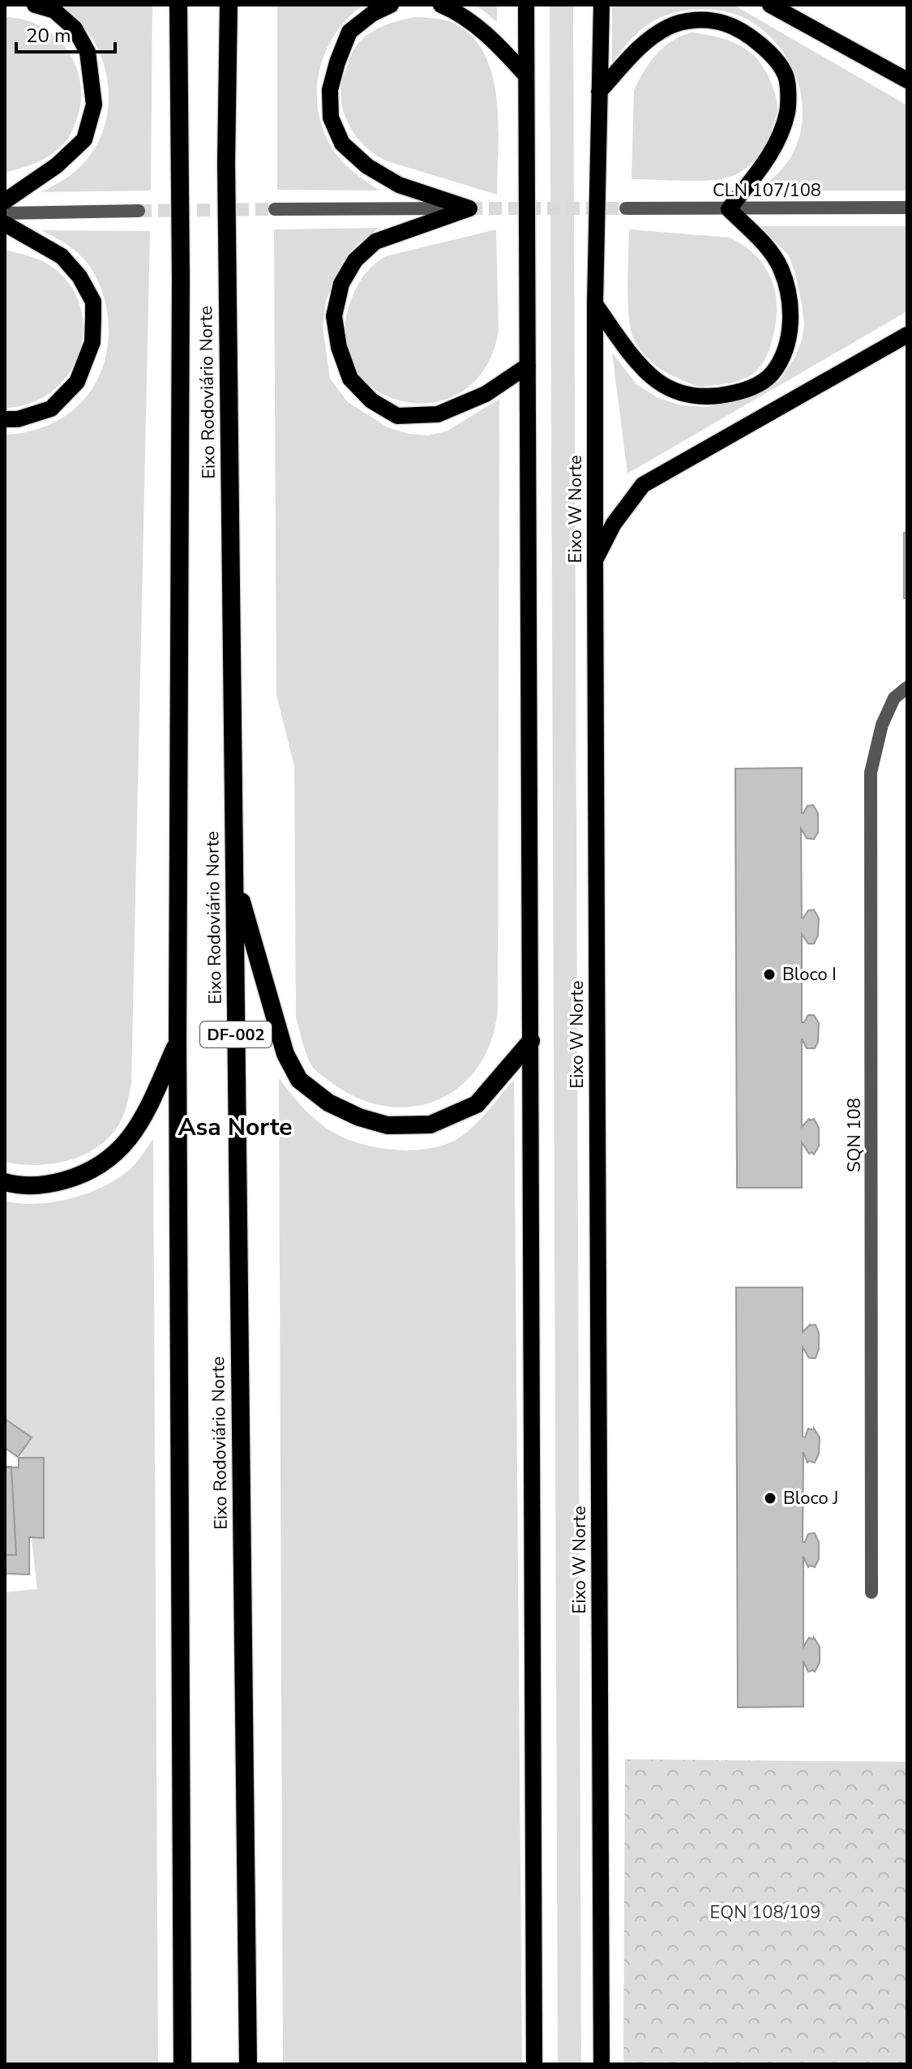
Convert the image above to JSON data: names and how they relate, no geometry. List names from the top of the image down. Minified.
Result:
{"streets":{"highway":["Eixo Rodoviário Norte","DF-002"],"main road":["Eixo W Norte"],"street":["CLN 107/108","SQN 108"]},"districts":["Asa Norte"],"parks":["EQN 108/109"],"places":["Bloco I","Bloco J"],"scale_bar":"20 m"}
